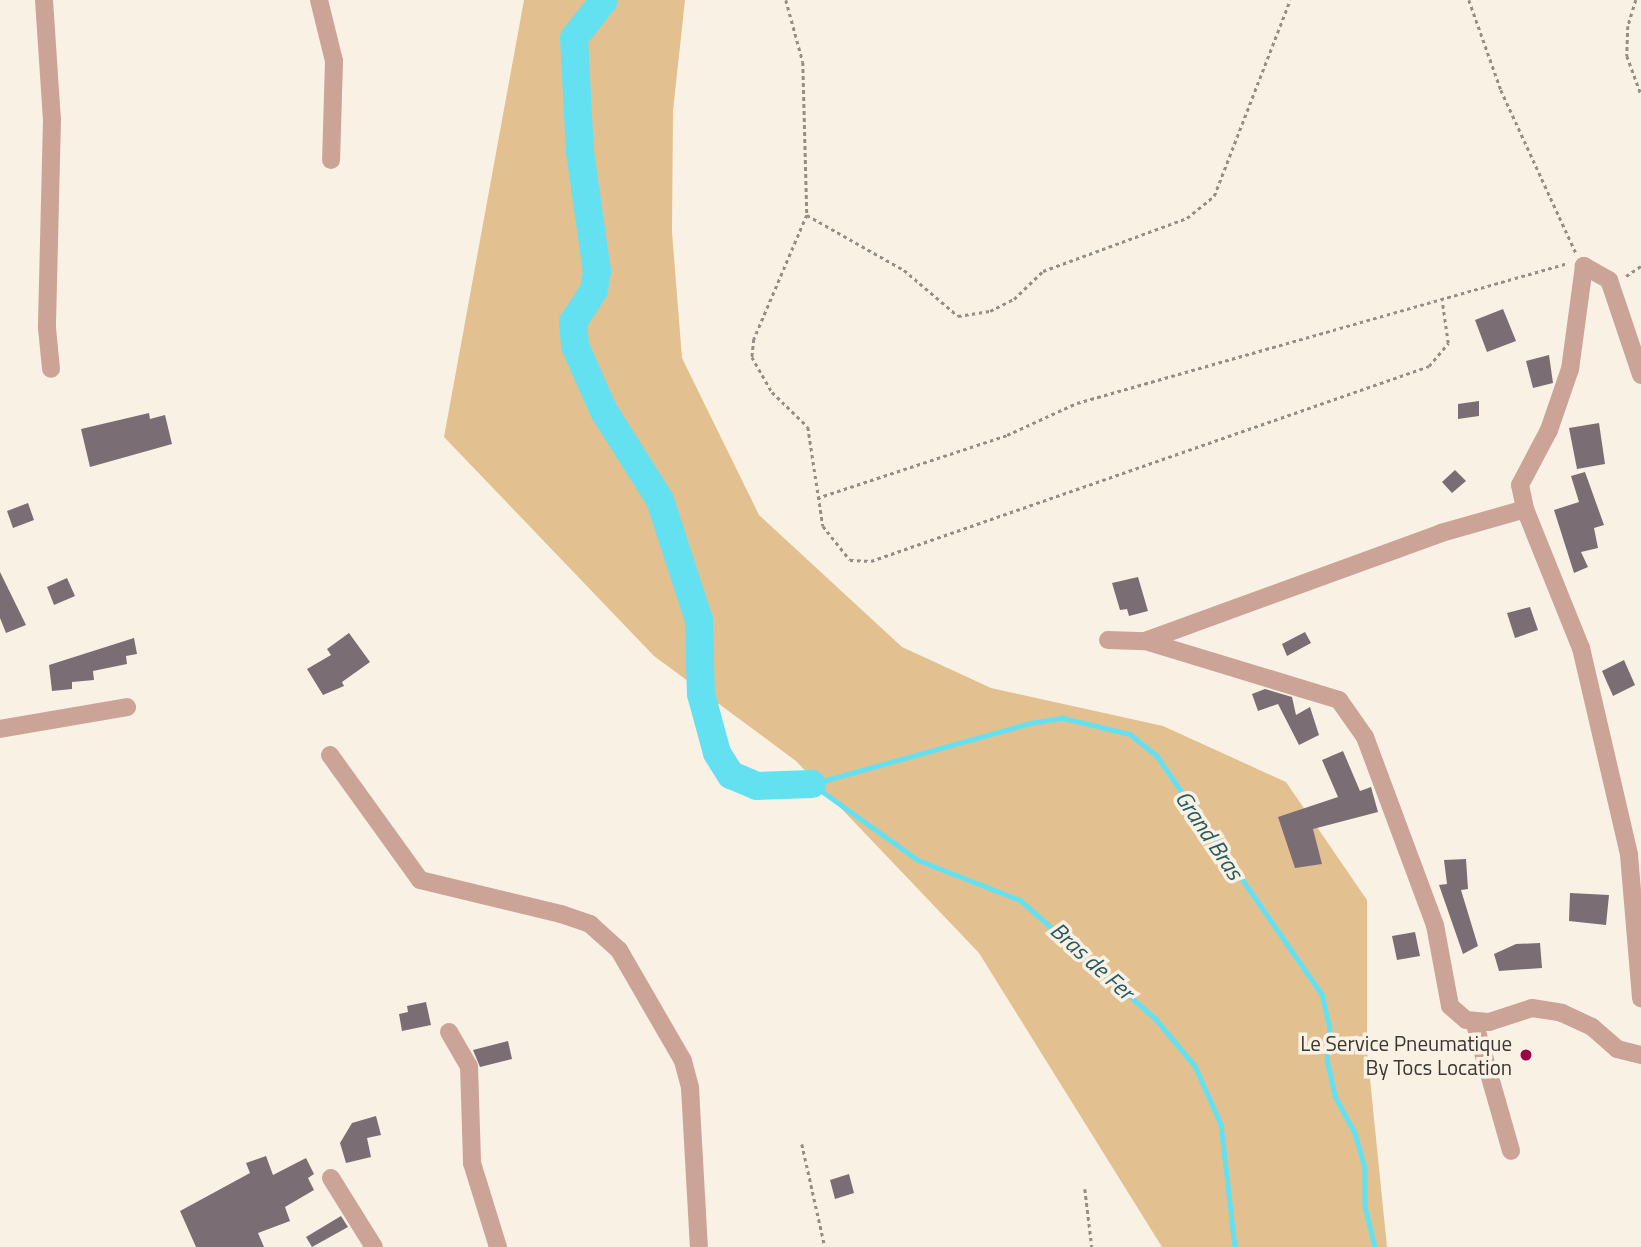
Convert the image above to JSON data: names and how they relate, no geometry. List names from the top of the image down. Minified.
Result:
{"water":["Grand Bras","Bras de Fer"],"places":["Le Service Pneumatique By Tocs Location"]}
